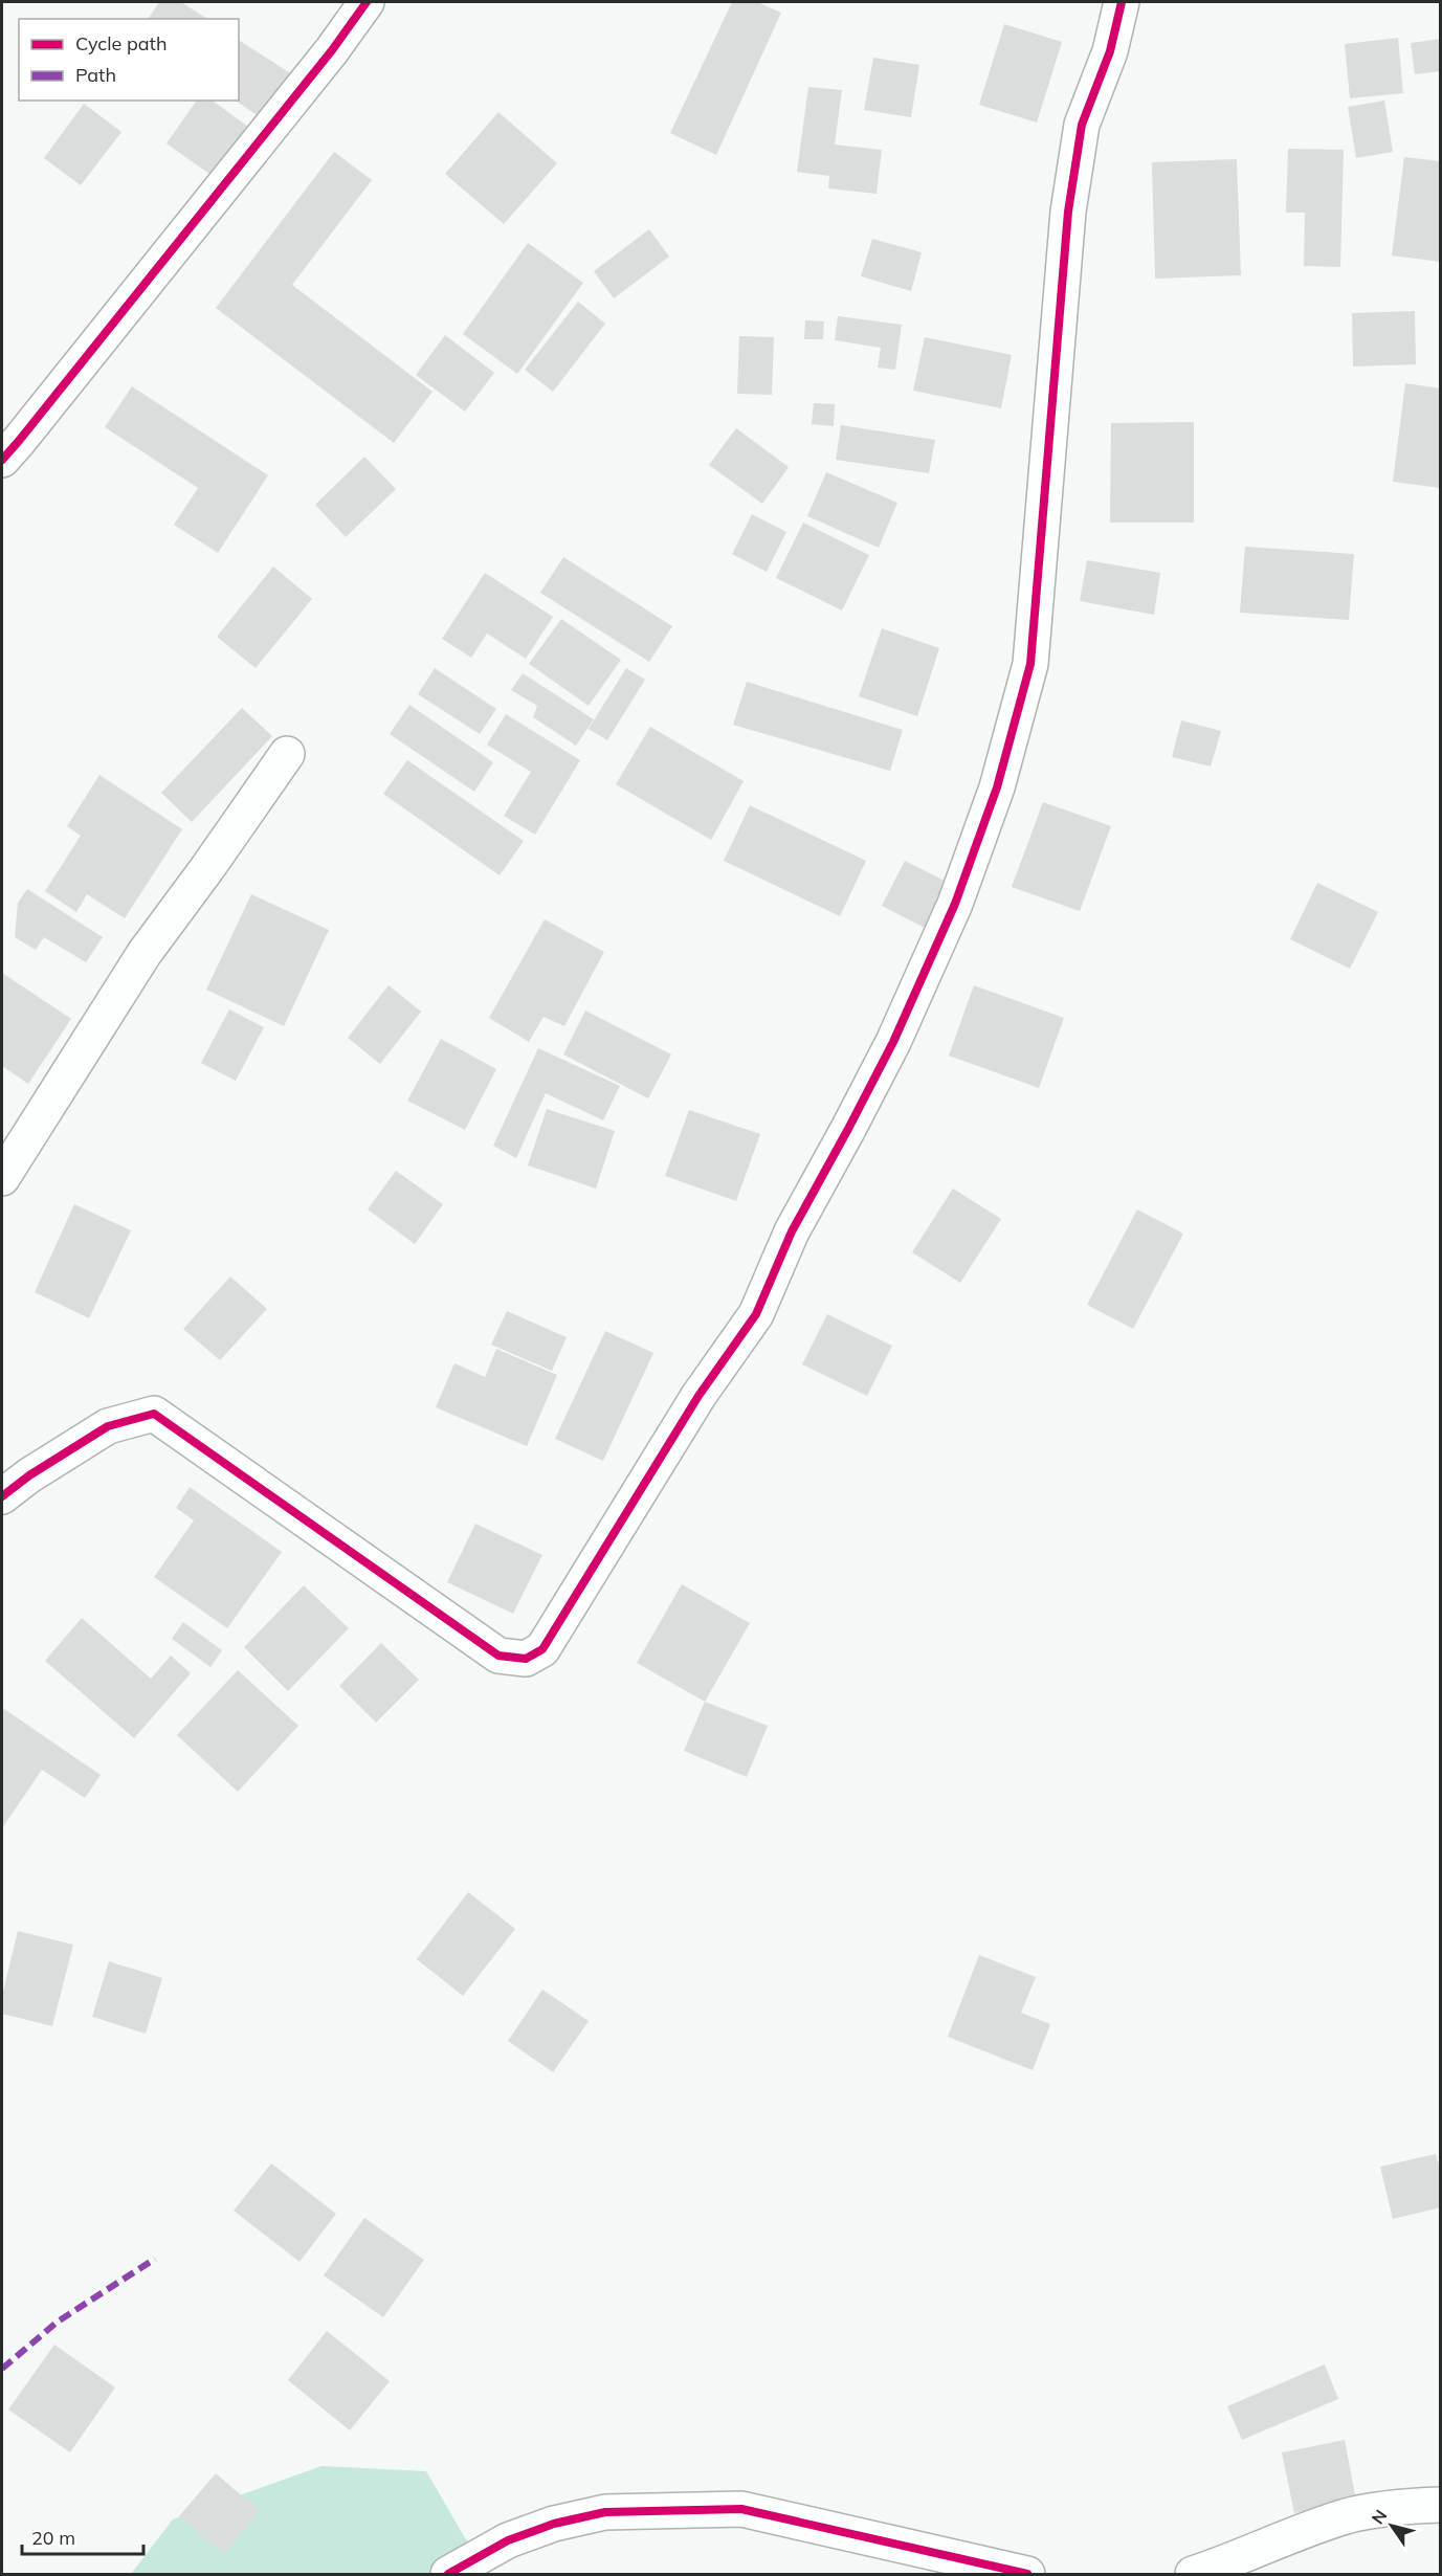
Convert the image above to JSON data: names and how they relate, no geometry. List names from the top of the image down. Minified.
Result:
{"legend":["Cycle path","Path"],"scale_bar":"20 m","north":"top left"}
